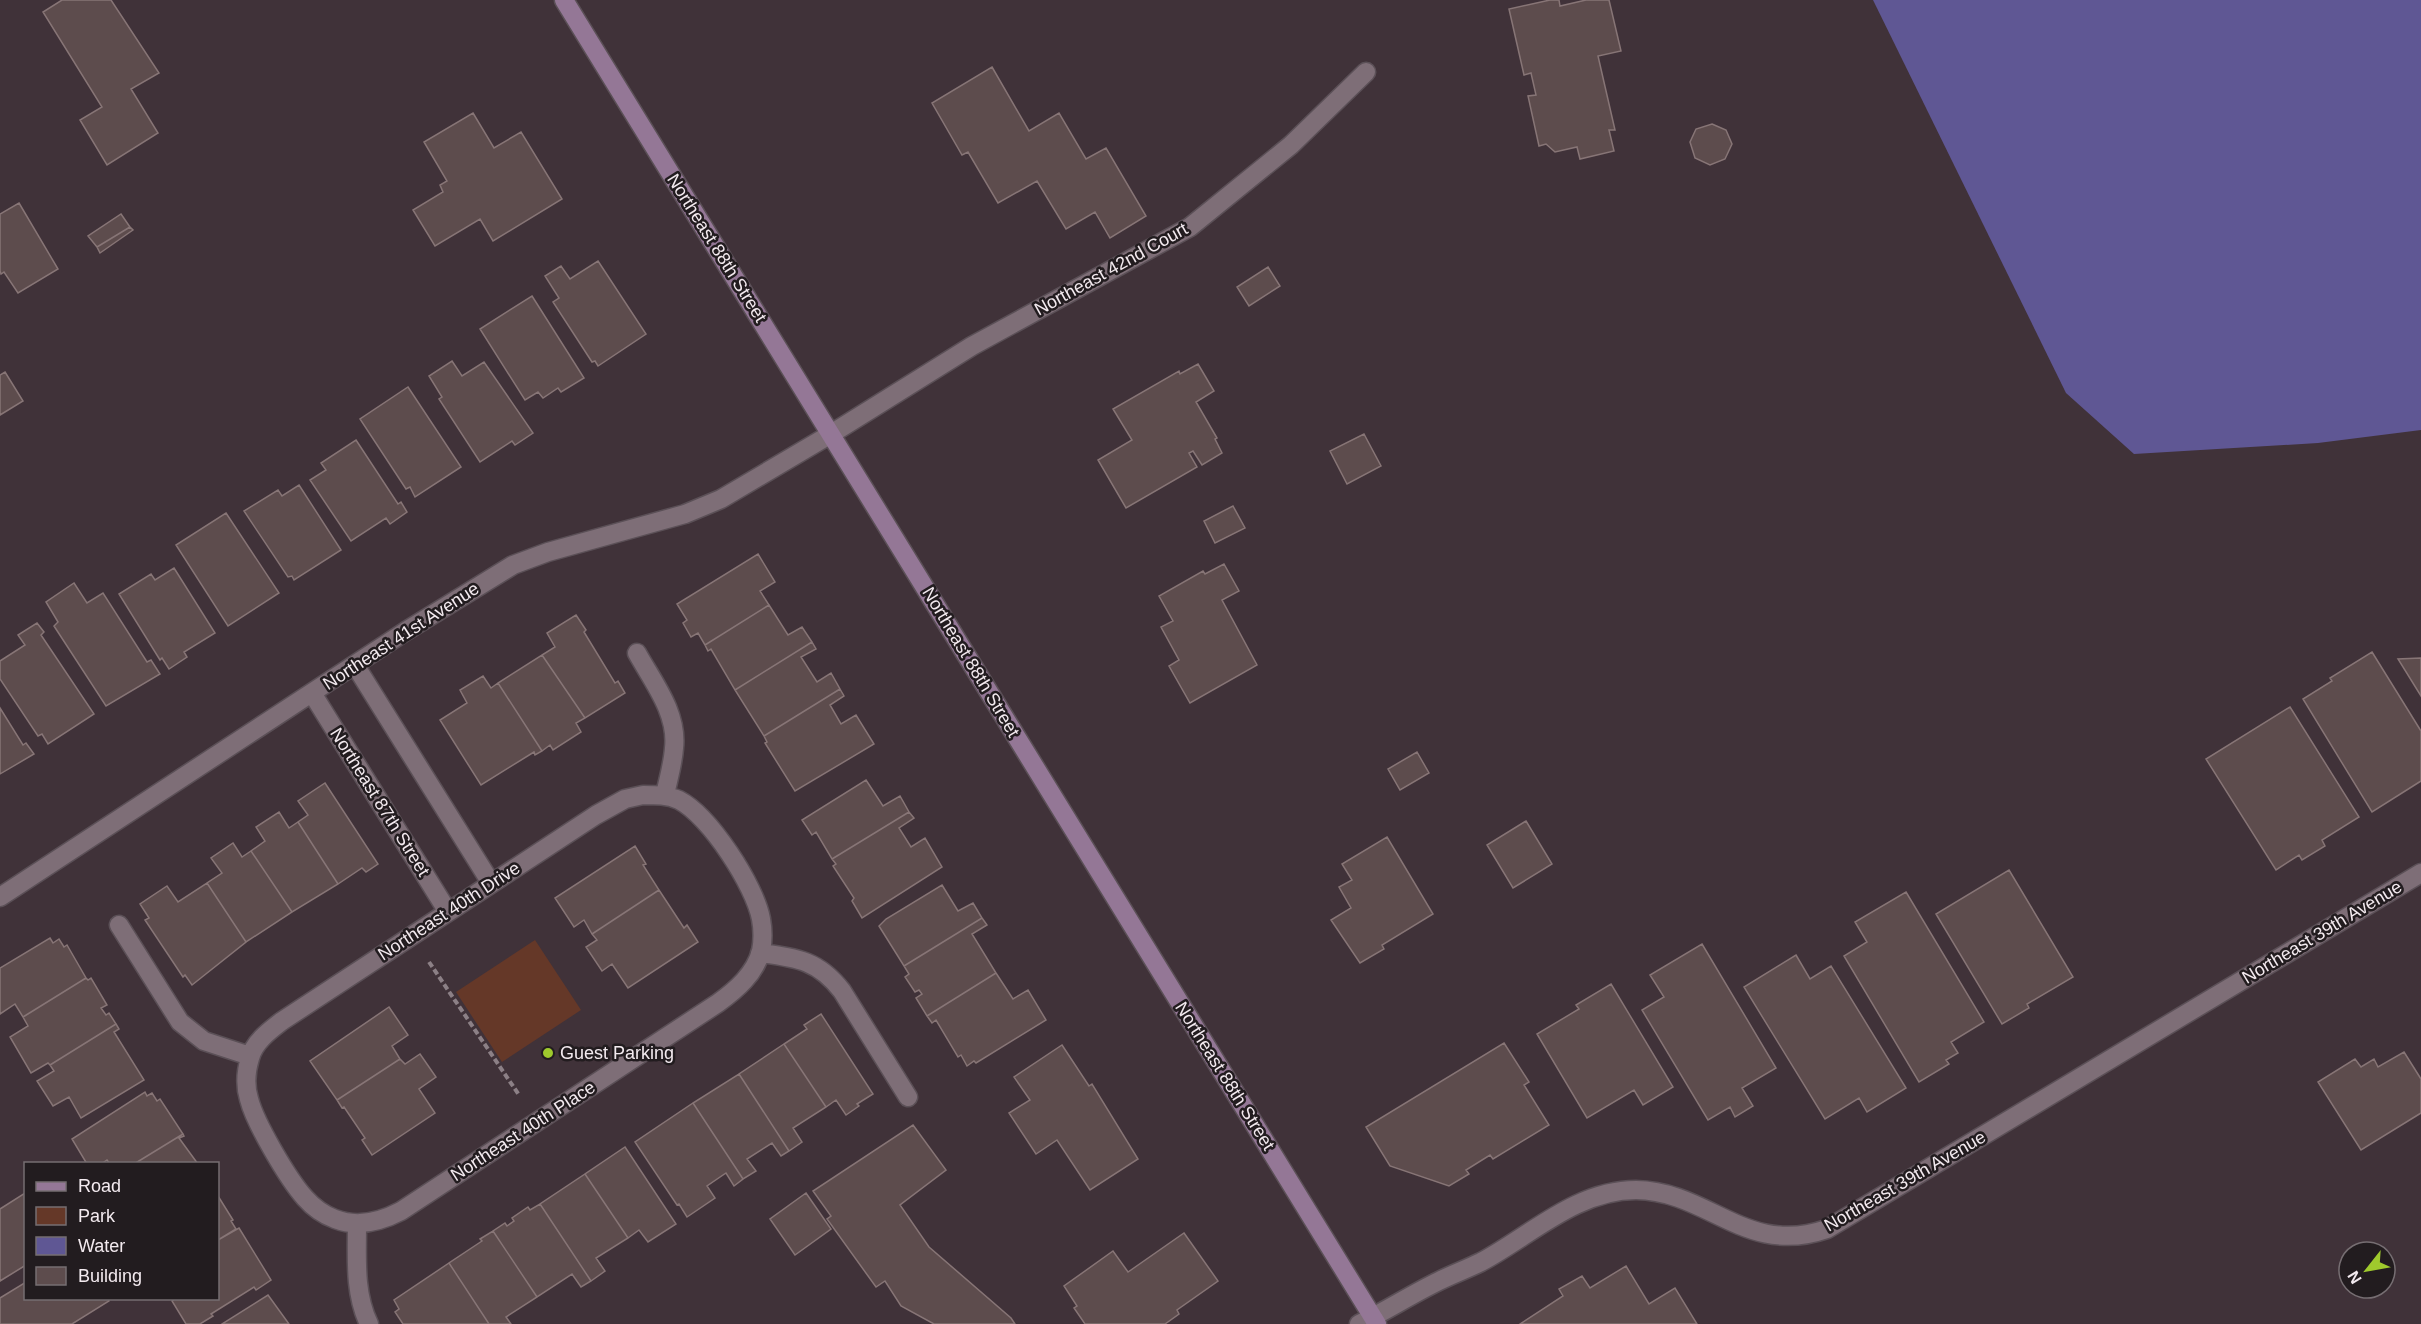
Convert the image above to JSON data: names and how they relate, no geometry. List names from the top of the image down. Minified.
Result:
{"streets":{"street":["Northeast 88th Street","Northeast 42nd Court","Northeast 41st Avenue","Northeast 87th Street","Northeast 40th Drive","Northeast 39th Avenue","Northeast 40th Place"]},"crossings":[["Northeast 88th Street","Northeast 42nd Court"],["Northeast 88th Street","Northeast 41st Avenue"],["Northeast 88th Street","Northeast 39th Avenue"],["Northeast 42nd Court","Northeast 41st Avenue"],["Northeast 41st Avenue","Northeast 87th Street"],["Northeast 87th Street","Northeast 40th Drive"]],"places":["Guest Parking"],"legend":["Road","Park","Water","Building"],"north":"bottom left"}
